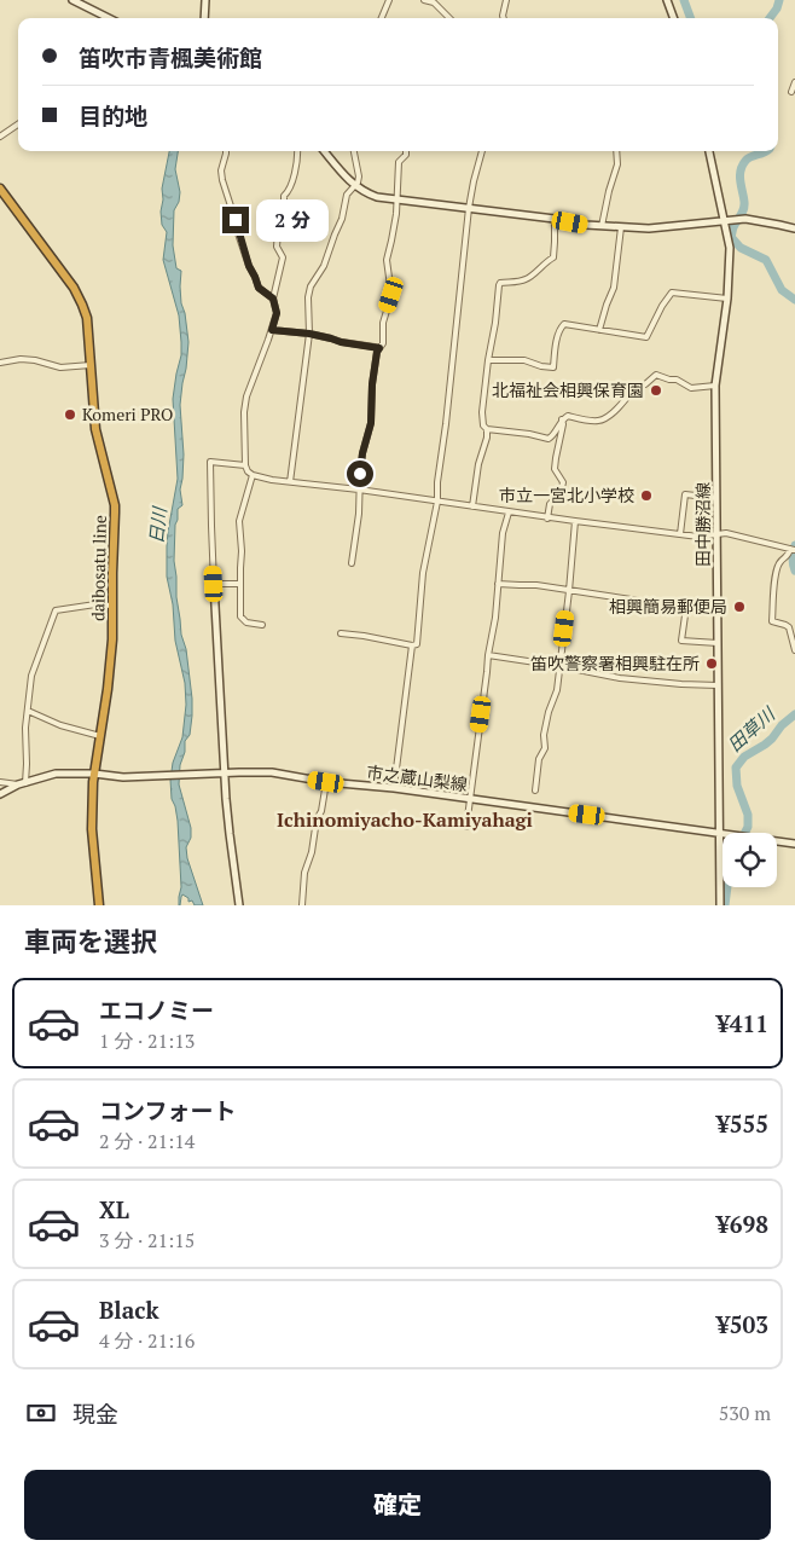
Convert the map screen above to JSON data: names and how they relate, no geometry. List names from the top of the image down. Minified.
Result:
{"streets":{"highway":["daibosatu line"],"main road":["田中勝沼線","市之蔵山梨線"]},"crossings":[["田中勝沼線","市之蔵山梨線"],["daibosatu line","市之蔵山梨線"]],"districts":["Ichinomiyacho-Kamiyahagi"],"water":["日川","田草川"],"places":["北福祉会相興保育園","Komeri PRO","市立一宮北小学校","相興簡易郵便局","笛吹警察署相興駐在所"],"page":{"banner":["笛吹市青楓美術館","目的地"],"bubble":"2 分","heading":"車両を選択","list":[{"name":"エコノミー","note":"1 分 · 21:13","value":"¥411"},{"name":"コンフォート","note":"2 分 · 21:14","value":"¥555"},{"name":"XL","note":"3 分 · 21:15","value":"¥698"},{"name":"Black","note":"4 分 · 21:16","value":"¥503"}],"pay":["現金","530 m"],"buttons":"確定"}}
